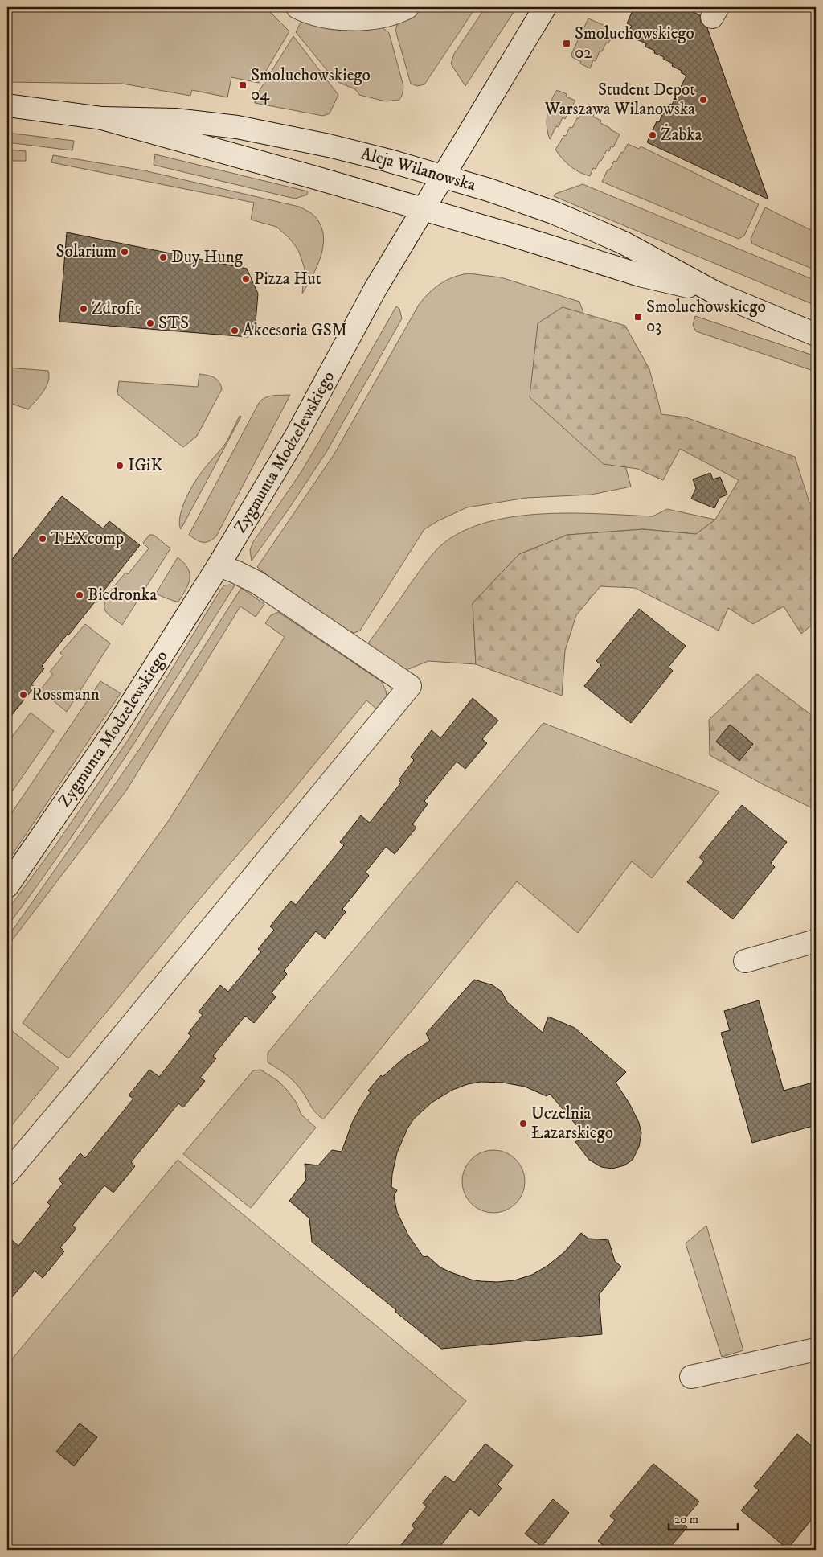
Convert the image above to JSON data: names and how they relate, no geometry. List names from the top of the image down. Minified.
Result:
{"streets":{"street":["Aleja Wilanowska","Zygmunta Modzelewskiego"]},"crossings":[["Aleja Wilanowska","Zygmunta Modzelewskiego"]],"places":{"transit":["Smoluchowskiego 02","Smoluchowskiego 04","Smoluchowskiego 03"],"other":["Student Depot Warszawa Wilanowska","Żabka","Solarium","Duy Hung","Pizza Hut","Zdrofit","STS","Akcesoria GSM","IGiK","TEXcomp","Biedronka","Rossmann","Uczelnia Łazarskiego"]},"scale_bar":"20 m"}
